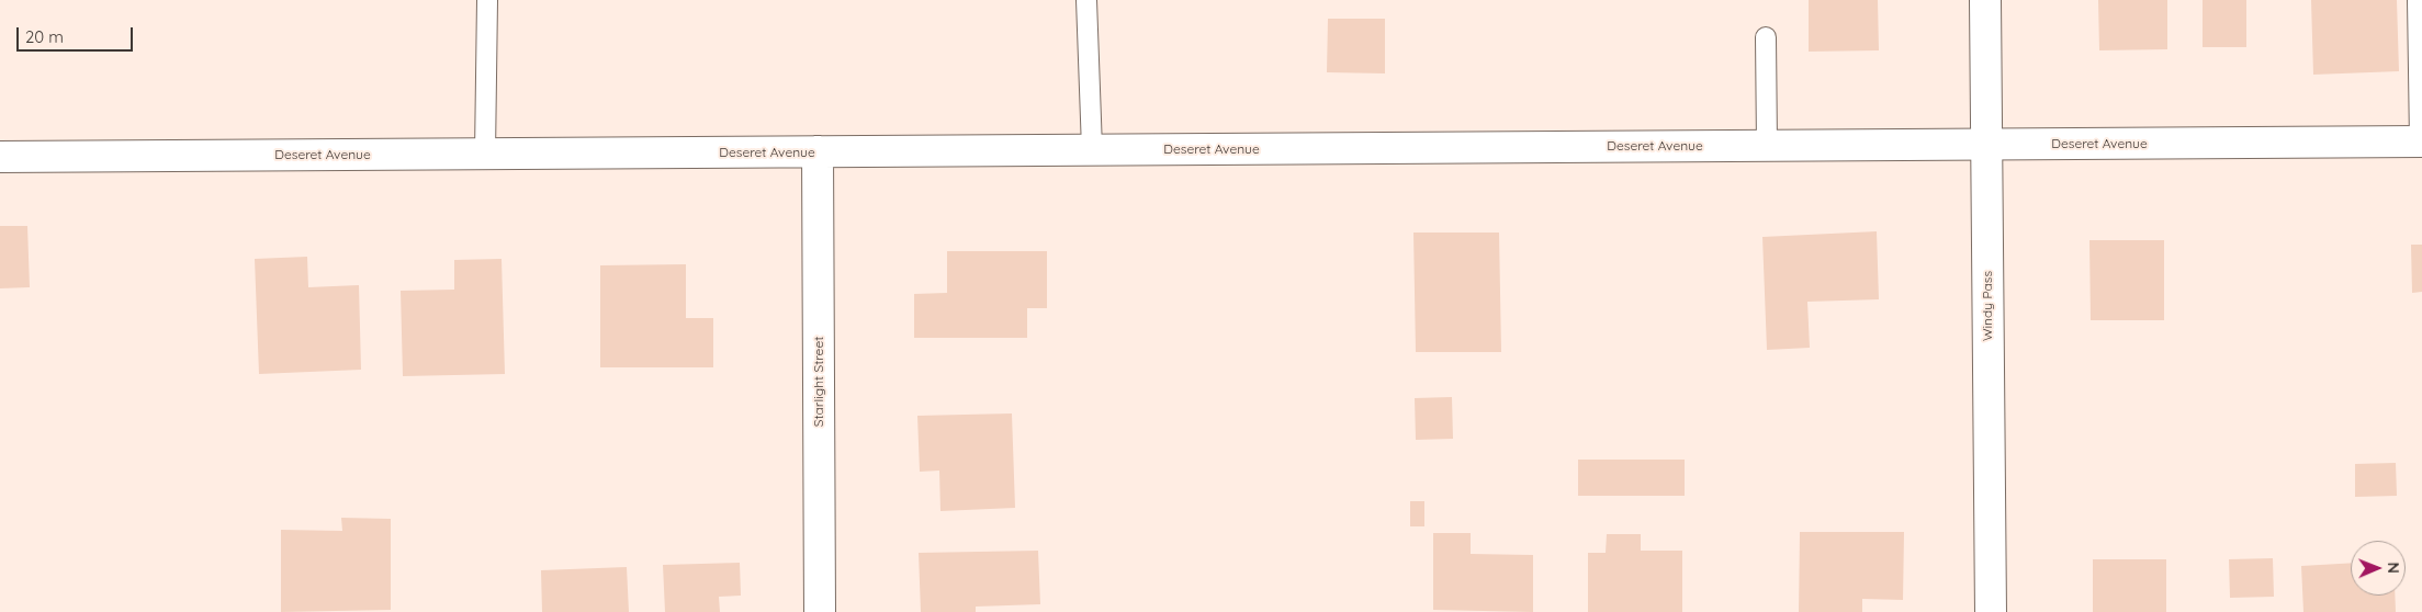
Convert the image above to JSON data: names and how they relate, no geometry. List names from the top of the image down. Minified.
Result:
{"streets":{"street":["Deseret Avenue","Windy Pass","Starlight Street"]},"crossings":[["Deseret Avenue","Windy Pass"],["Deseret Avenue","Starlight Street"]],"scale_bar":"20 m","north":"right"}
